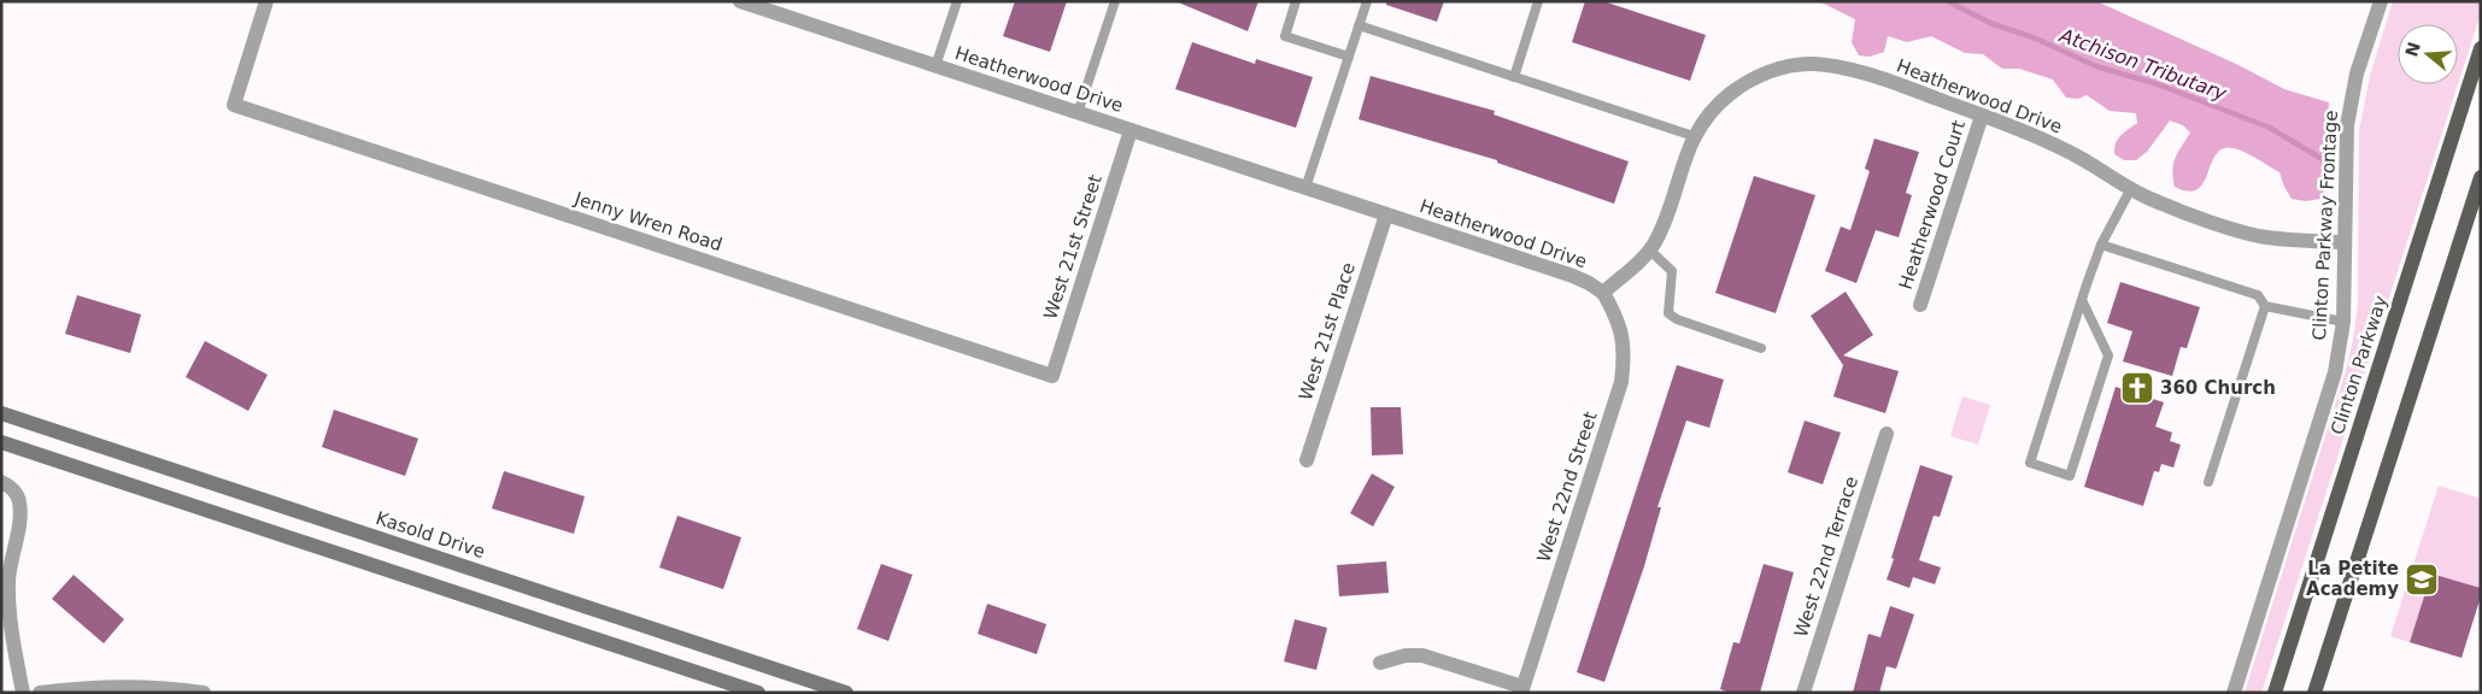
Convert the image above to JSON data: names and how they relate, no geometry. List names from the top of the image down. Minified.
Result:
{"streets":{"main road":["Clinton Parkway","Kasold Drive"],"street":["Heatherwood Drive","Heatherwood Court","Jenny Wren Road","Clinton Parkway Frontage","West 21st Street","West 21st Place","West 22nd Street","West 22nd Terrace"]},"crossings":[["Heatherwood Drive","Heatherwood Court"],["Heatherwood Drive","Clinton Parkway Frontage"],["Heatherwood Drive","West 21st Street"],["Heatherwood Drive","West 21st Place"],["Heatherwood Drive","West 22nd Street"],["Jenny Wren Road","West 21st Street"]],"water":["Atchison Tributary"],"places":{"church":["360 Church"],"school or university":["La Petite Academy"]},"north":"left"}
